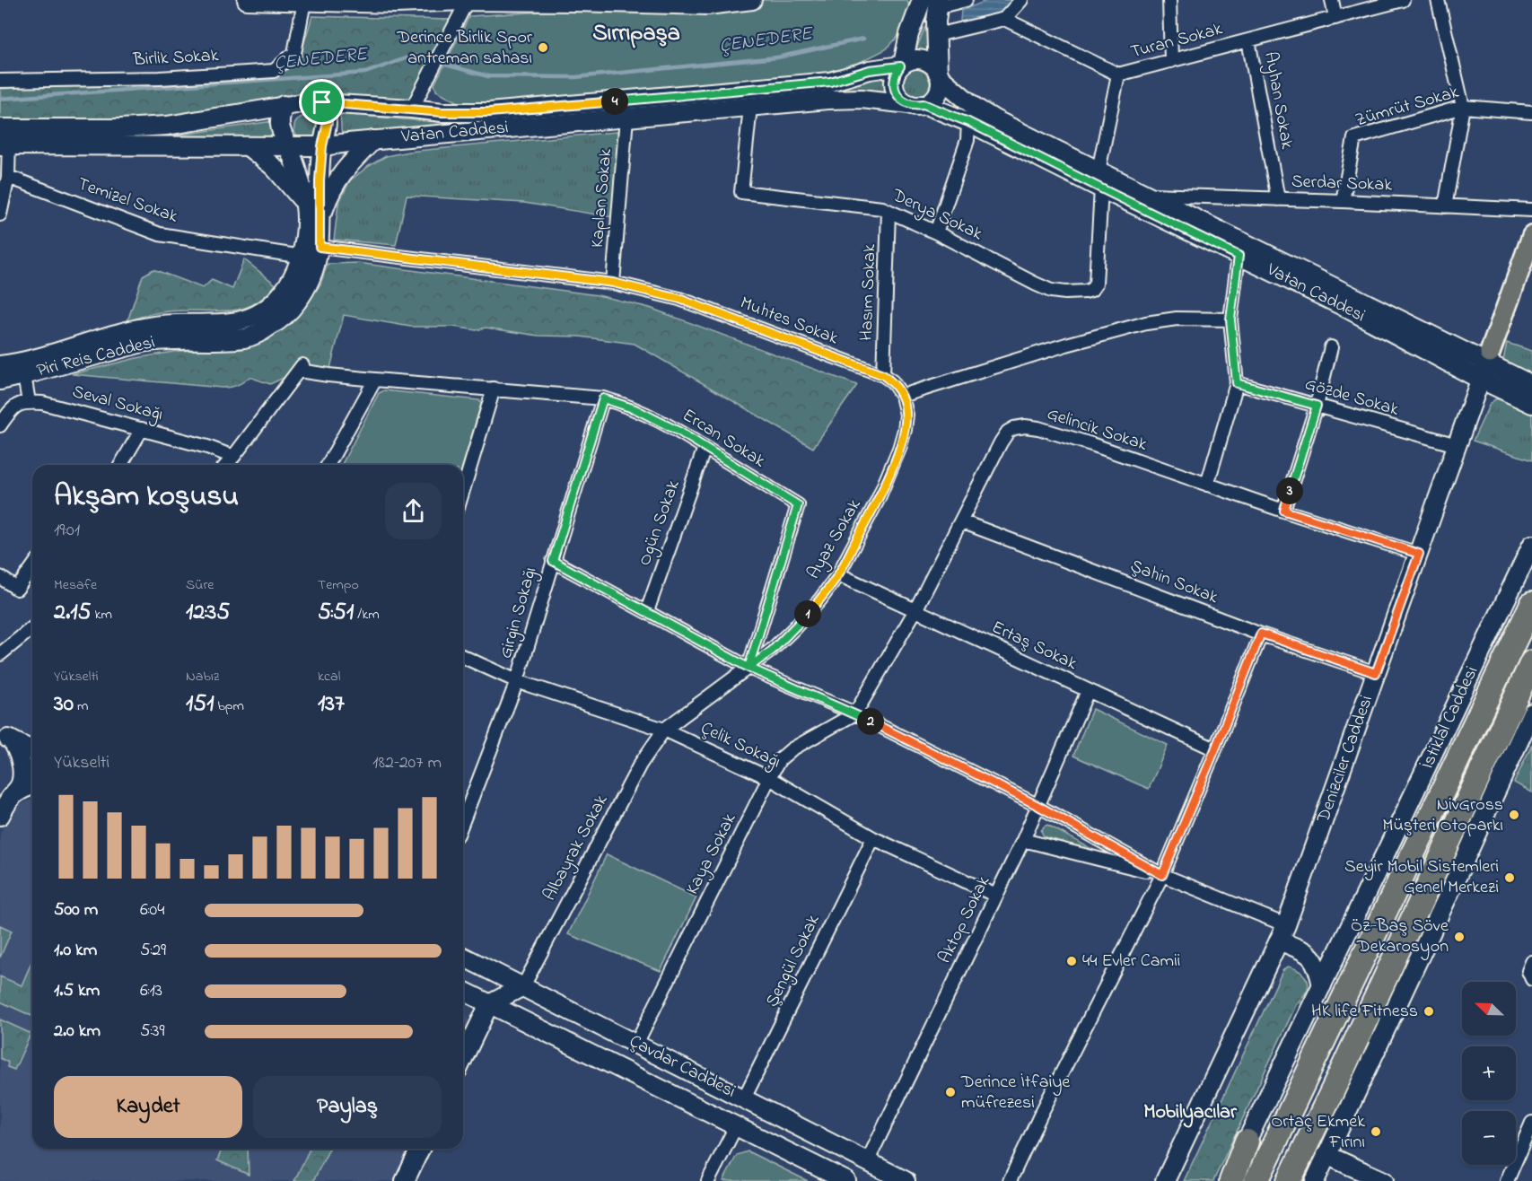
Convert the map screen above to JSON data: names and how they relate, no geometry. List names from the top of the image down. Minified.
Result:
{"streets":{"main road":["Vatan Caddesi","Piri Reis Caddesi","İstiklal Caddesi","Denizciler Caddesi","Çavdar Caddesi"],"street":["Turan Sokak","Birlik Sokak","Ayhan Sokak","Zümrüt Sokak","Serdar Sokak","Kaplan Sokak","Temizel Sokak","Derya Sokak","Hasım Sokak","Muhtes Sokak","Gözde Sokak","Seval Sokağı","Gelincik Sokak","Ercan Sokak","Ogün Sokak","Ayaz Sokak","Şahin Sokak","Girgin Sokağı","Ertaş Sokak","Çelik Sokağı","Albayrak Sokak","Kaya Sokak","Aktop Sokak","Şengül Sokak"]},"crossings":[["Turan Sokak","Ayhan Sokak"],["Ayhan Sokak","Serdar Sokak"],["Zümrüt Sokak","Serdar Sokak"],["Vatan Caddesi","Serdar Sokak"],["Vatan Caddesi","Kaplan Sokak"],["Vatan Caddesi","Derya Sokak"],["Vatan Caddesi","Piri Reis Caddesi"],["Vatan Caddesi","Denizciler Caddesi"],["Kaplan Sokak","Muhtes Sokak"],["Temizel Sokak","Piri Reis Caddesi"],["Derya Sokak","Hasım Sokak"],["Hasım Sokak","Muhtes Sokak"],["Muhtes Sokak","Piri Reis Caddesi"],["Muhtes Sokak","Ayaz Sokak"],["Gözde Sokak","Denizciler Caddesi"],["Seval Sokağı","Ercan Sokak"],["Gelincik Sokak","Şahin Sokak"],["Gelincik Sokak","Ertaş Sokak"],["Gelincik Sokak","Denizciler Caddesi"],["Gelincik Sokak","Kaya Sokak"],["Ercan Sokak","Ogün Sokak"],["Ercan Sokak","Ayaz Sokak"],["Ercan Sokak","Girgin Sokağı"],["Ayaz Sokak","Ertaş Sokak"],["Ayaz Sokak","Çelik Sokağı"],["Ayaz Sokak","Albayrak Sokak"],["Şahin Sokak","Denizciler Caddesi"],["Girgin Sokağı","Çelik Sokağı"],["Ertaş Sokak","Aktop Sokak"],["Çelik Sokağı","Albayrak Sokak"],["Çelik Sokağı","Kaya Sokak"],["Çelik Sokağı","Aktop Sokak"],["Çelik Sokağı","Şengül Sokak"],["Albayrak Sokak","Çavdar Caddesi"],["Kaya Sokak","Çavdar Caddesi"],["Aktop Sokak","Çavdar Caddesi"],["Şengül Sokak","Çavdar Caddesi"]],"districts":["Sırrıpaşa","Mobilyacılar"],"water":["ÇENEDERE"],"places":["Derince Birlik Spor antreman sahası","NivGross Müşteri Otoparkı","Seyir Mobil Sistemleri Genel Merkezi","Öz-Baş Söve Dekarosyon","44 Evler Camii","HK life Fitness","Derince İtfaiye müfrezesi","Ortaç Ekmek Fırını"],"north":"top left","page":{"pins":["4","3","1","2"],"heading":["Akşam koşusu","19:01"],"stats":[["Mesafe","2.15 km"],["Süre","12:35"],["Tempo","5:51 /km"],["Yükselti","30 m"],["Nabız","151 bpm"],["kcal","137"]],"chart":["Yükselti","182–207 m"],"list":[{"name":"500 m","note":"6:04"},{"name":"1.0 km","note":"5:29"},{"name":"1.5 km","note":"6:13"},{"name":"2.0 km","note":"5:39"}],"map_buttons":["+","−"],"buttons":["Kaydet","Paylaş"]}}
